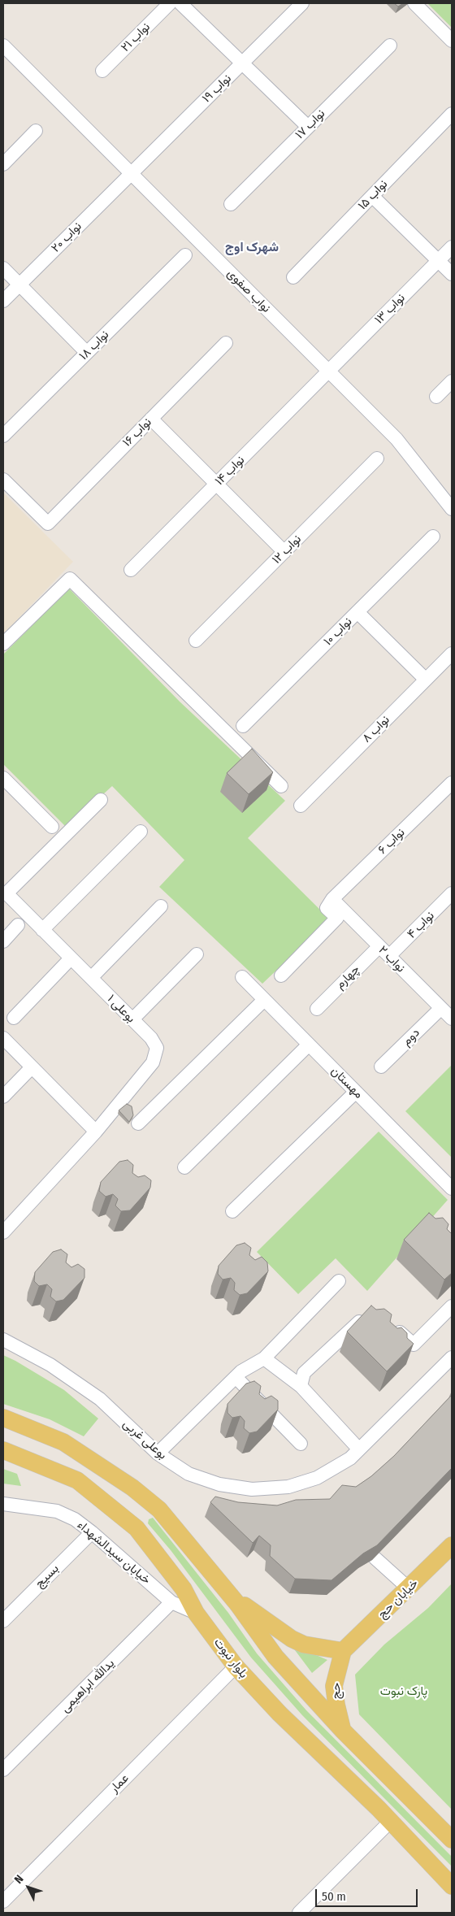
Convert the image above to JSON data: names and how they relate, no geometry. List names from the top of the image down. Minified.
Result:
{"streets":{"main road":["خیابان حج","بلوار نبوت","حج"],"street":["نواب ۲۱","نواب ۱۹","نواب ۱۷","نواب ۱۵","نواب ۲۰","نواب صفوی","نواب ۱۳","نواب ۱۸","نواب ۱۶","نواب ۱۴","نواب ۱۲","نواب ۱۰","نواب ۸","نواب ۶","نواب ۴","نواب ۲","چهارم","بوعلی ۱","دوم","مهستان","بوعلی غربی","خیابان سیدالشهداء","بسیج","یدالله ابراهیمی","عمار"]},"crossings":[["نواب ۱۹","نواب ۲۰"],["نواب ۱۹","نواب صفوی"],["نواب ۲۰","نواب صفوی"],["نواب صفوی","نواب ۱۳"],["نواب صفوی","نواب ۱۴"],["نواب ۱۳","نواب ۱۴"],["نواب ۶","نواب ۲"],["نواب ۴","نواب ۲"],["نواب ۲","چهارم"],["نواب ۲","دوم"],["خیابان سیدالشهداء","بسیج"],["خیابان سیدالشهداء","بلوار نبوت"],["خیابان سیدالشهداء","یدالله ابراهیمی"],["خیابان حج","حج"],["بلوار نبوت","عمار"]],"districts":["شهرک اوج"],"parks":["پارک نبوت"],"scale_bar":"50 m","north":"top left"}
